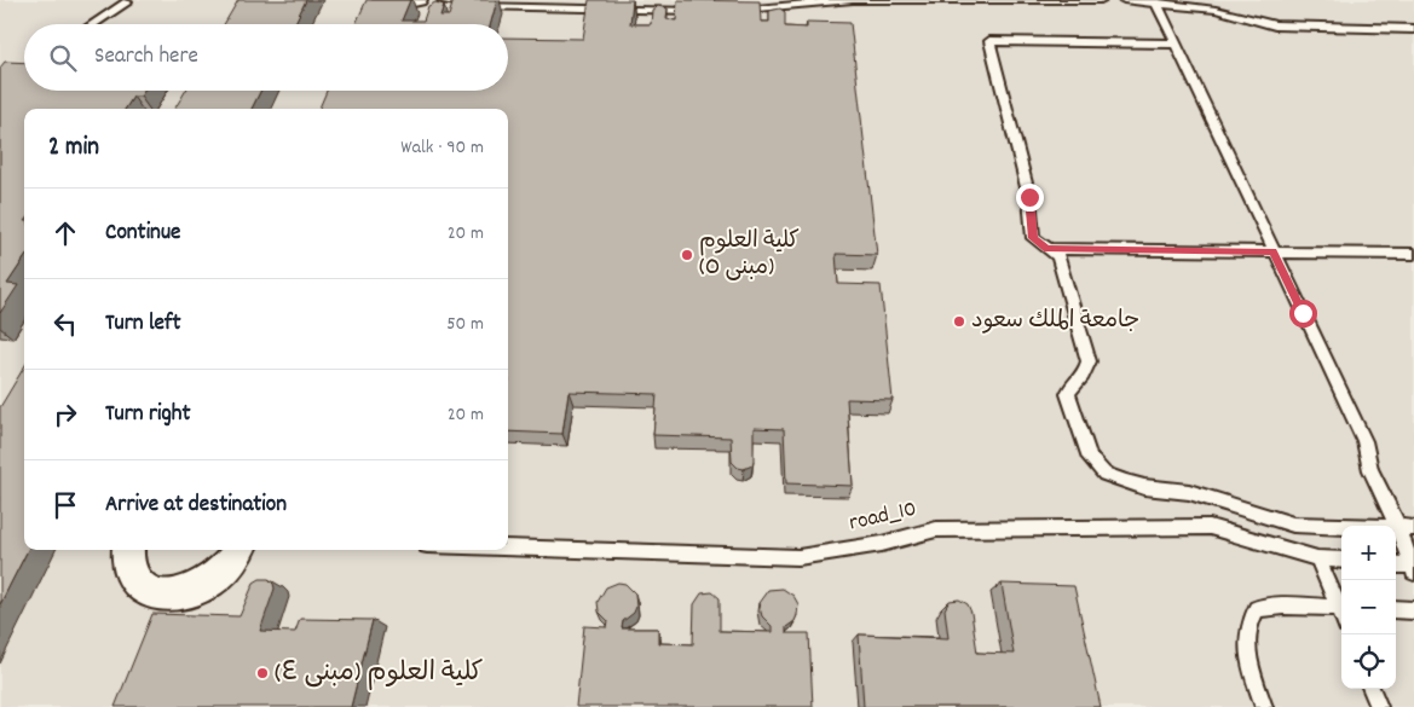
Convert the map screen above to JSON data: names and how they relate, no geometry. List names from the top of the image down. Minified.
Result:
{"streets":{"lane":["road_10"]},"places":["كلية العلوم (مبنى ٥)","جامعة الملك سعود","كلية العلوم (مبنى ٤)"],"page":{"search":"Search here","heading":["2 min","Walk · 90 m"],"list":[["Continue","20 m"],["Turn left","50 m"],["Turn right","20 m"],"Arrive at destination"],"map_buttons":["+","−"]}}
